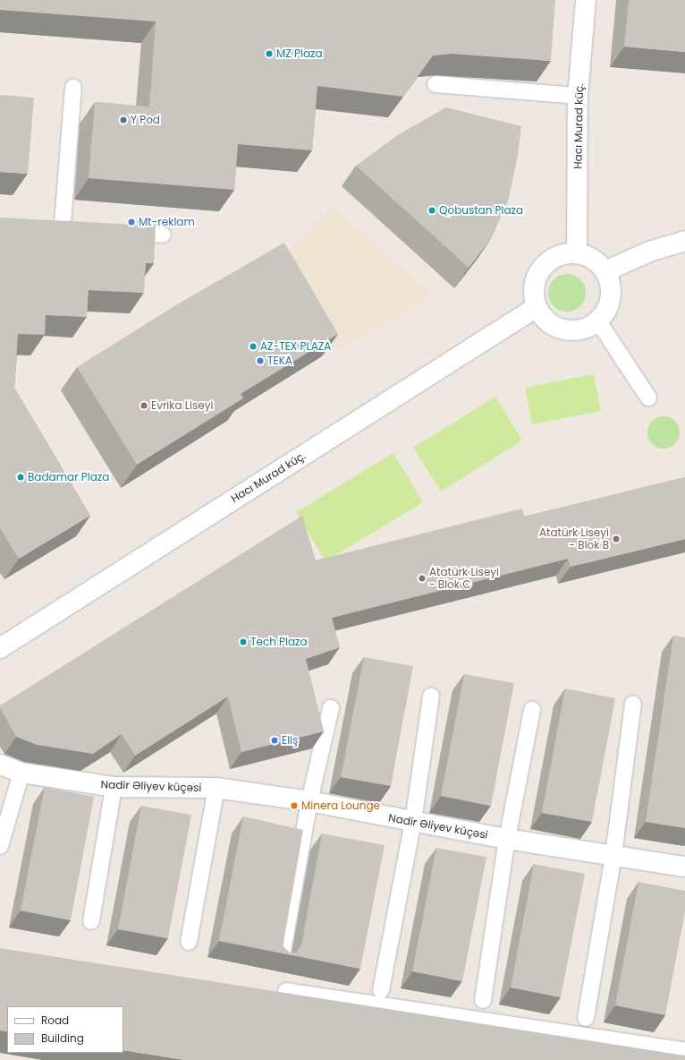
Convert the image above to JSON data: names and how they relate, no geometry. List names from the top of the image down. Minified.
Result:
{"streets":{"street":["Hacı Murad küç.","Nadir Əliyev küçəsi"]},"places":["MZ Plaza","Y Pod","Qobustan Plaza","Mt-reklam","AZ-TEX PLAZA","TEKA","Evrika Liseyi","Badamar Plaza","Atatürk Liseyi - Blok B","Atatürk Liseyi - Blok C","Tech Plaza","Eliş","Minera Lounge"],"legend":["Road","Building"]}
